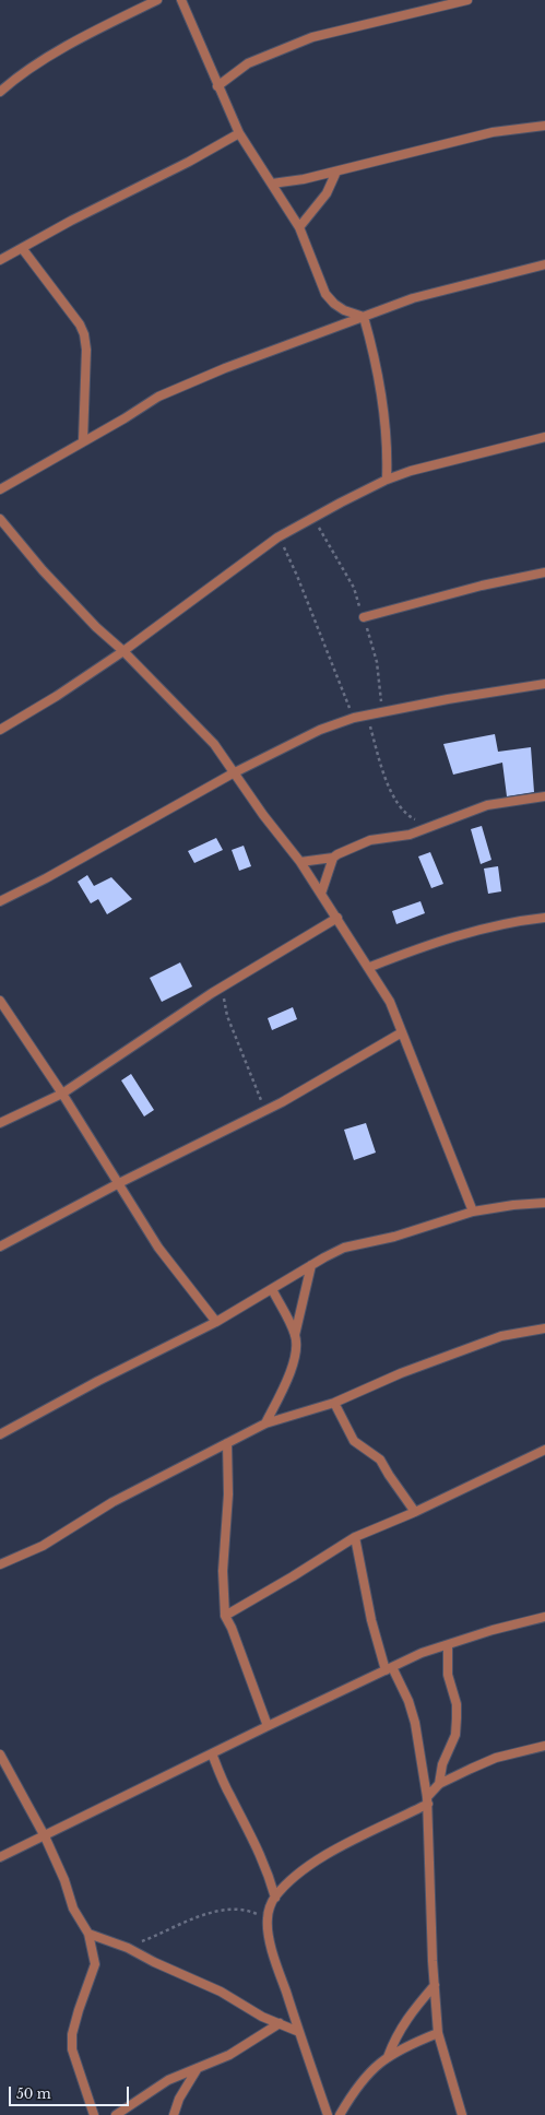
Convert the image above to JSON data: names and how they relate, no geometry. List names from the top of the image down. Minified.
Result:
{"scale_bar":"50 m"}
